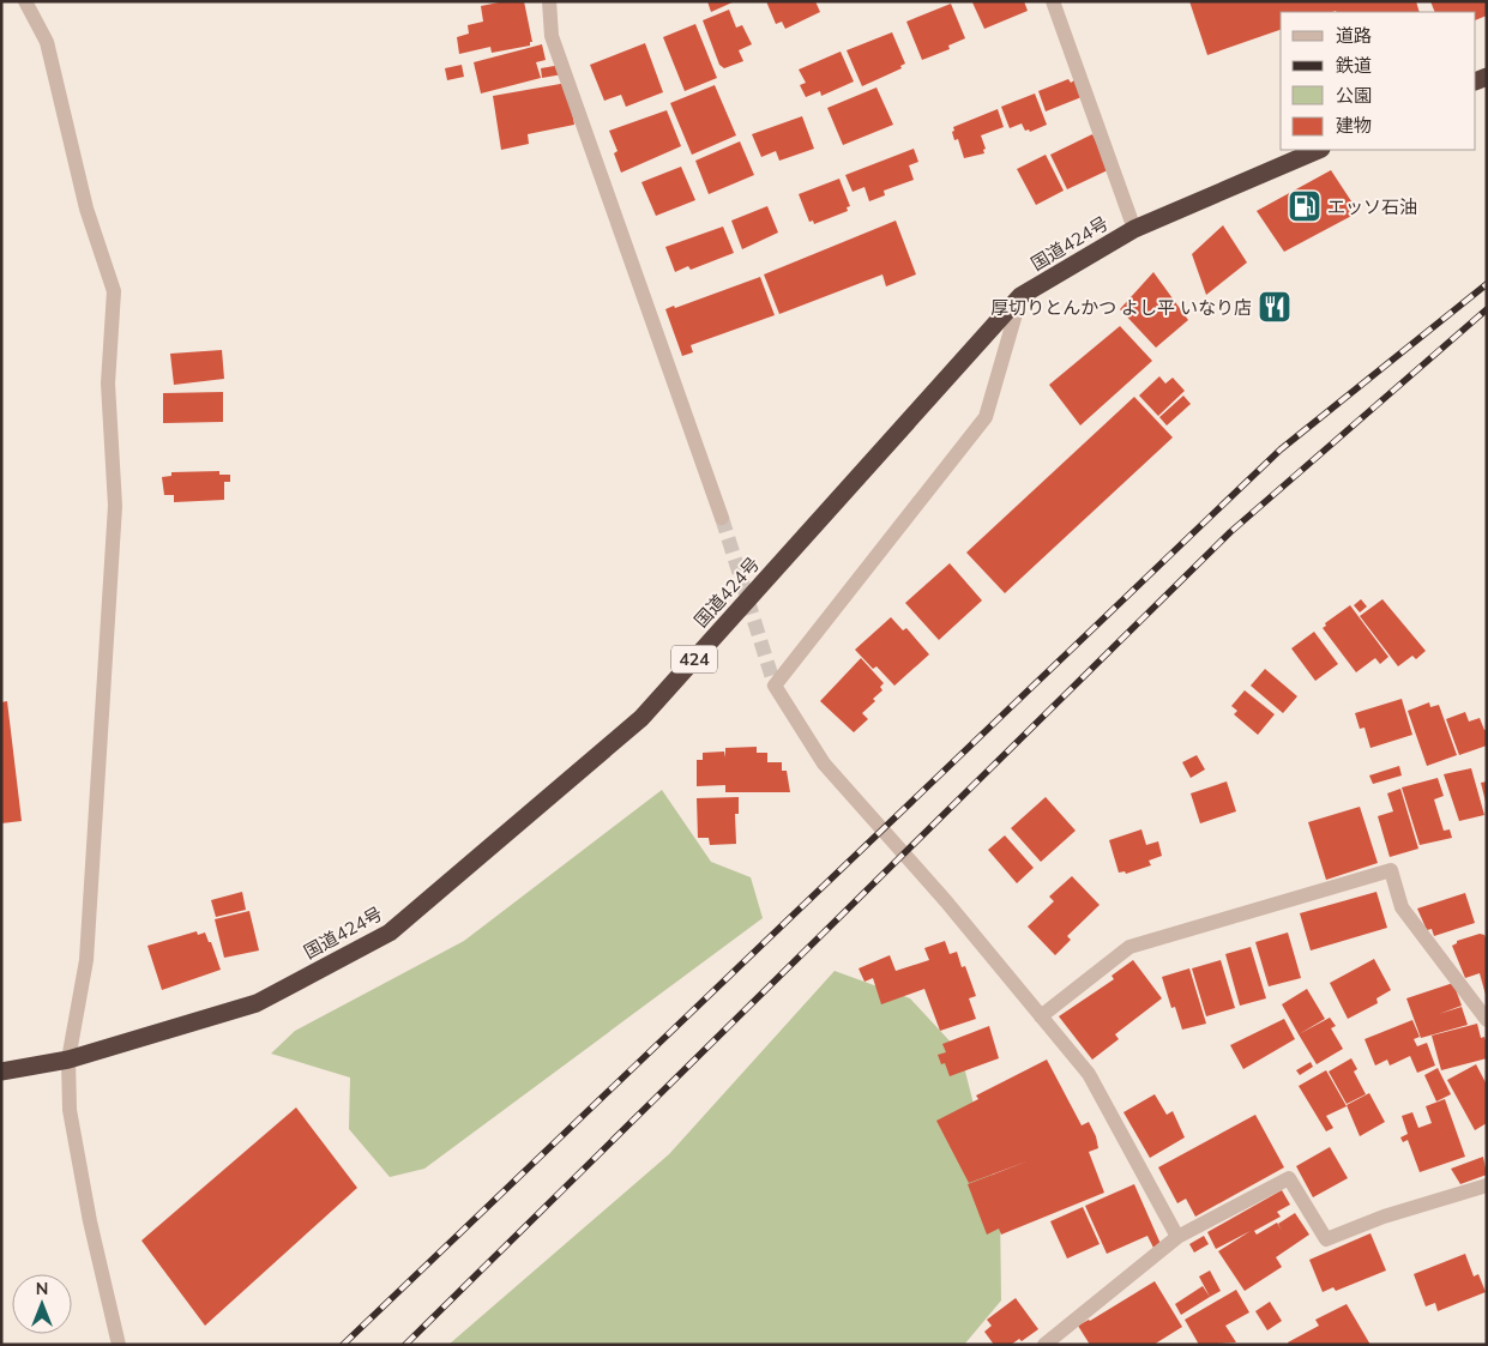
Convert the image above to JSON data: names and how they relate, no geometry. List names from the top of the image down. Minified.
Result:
{"streets":{"highway":["国道424号","424"]},"places":{"fuel station":["エッソ石油"],"restaurant":["厚切りとんかつ よし平 いなり店"]},"legend":["道路","鉄道","公園","建物"],"north":"top"}
